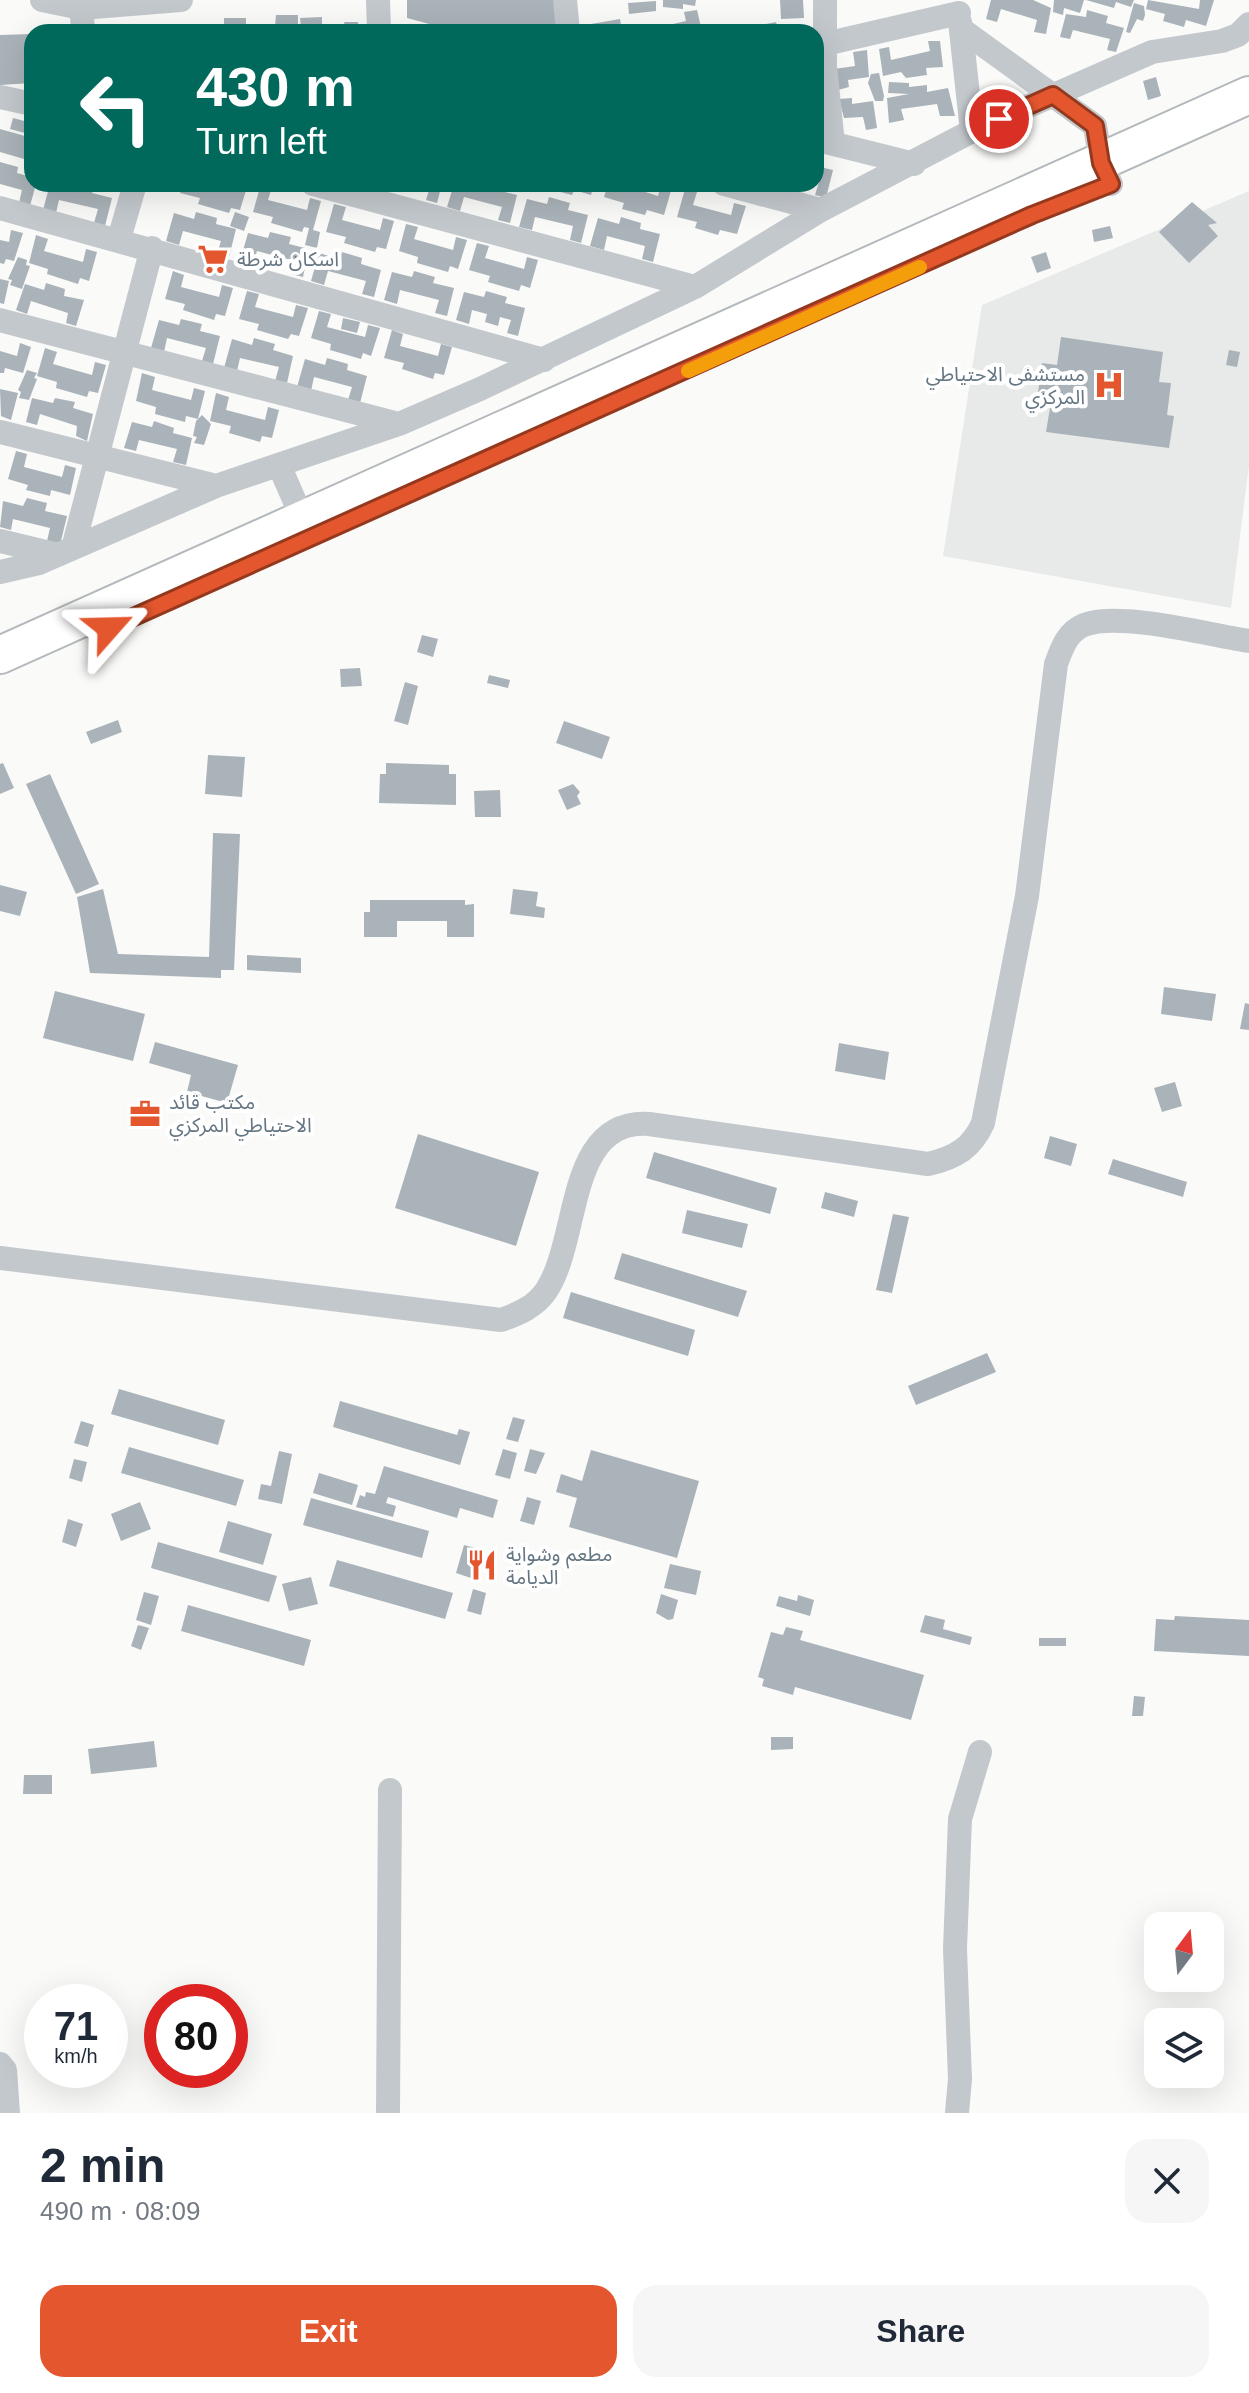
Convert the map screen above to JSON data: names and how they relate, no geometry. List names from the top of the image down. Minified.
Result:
{"places":{"supermarket":["اسكان شرطة"],"hospital":["مستشفى الاحتياطي المركزي"],"office":["مكتب قائد الاحتياطي المركزي"],"restaurant":["مطعم وشواية الديامة"]},"north":"top","page":{"turn":["430 m","Turn left"],"speed":"71 km/h","limit":"80","heading":["2 min","490 m · 08:09"],"buttons":["Exit","Share"]}}
